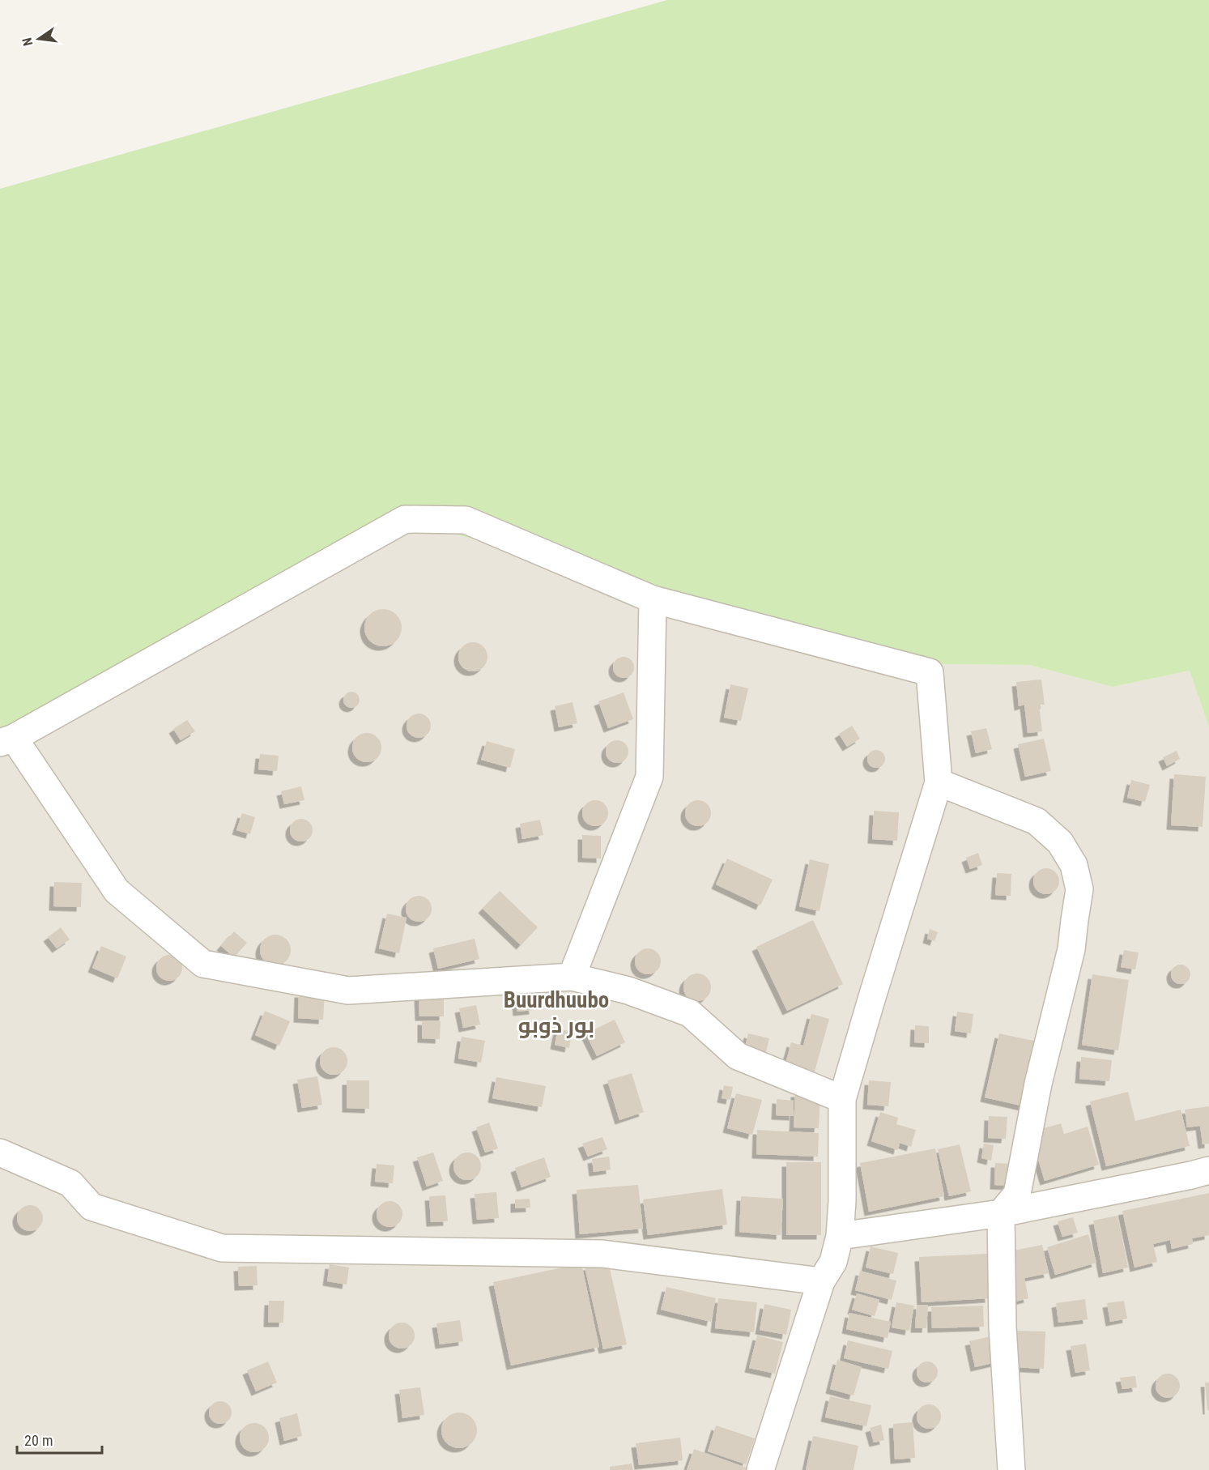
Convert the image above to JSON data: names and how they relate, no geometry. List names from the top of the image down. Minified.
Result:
{"districts":["Buurdhuubo بور ذوبو"],"scale_bar":"20 m","north":"left"}
